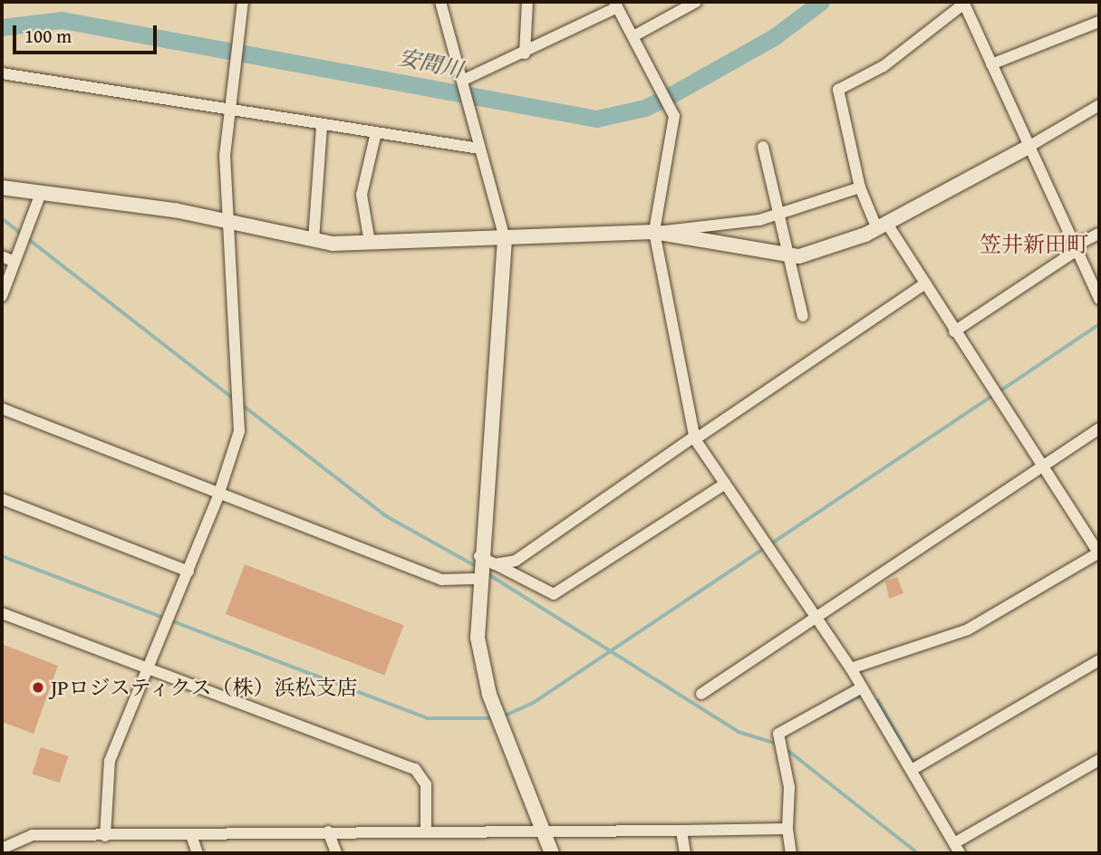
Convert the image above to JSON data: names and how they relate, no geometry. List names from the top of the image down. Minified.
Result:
{"districts":["笠井新田町"],"water":["安間川"],"places":["JPロジスティクス（株）浜松支店"],"scale_bar":"100 m"}
